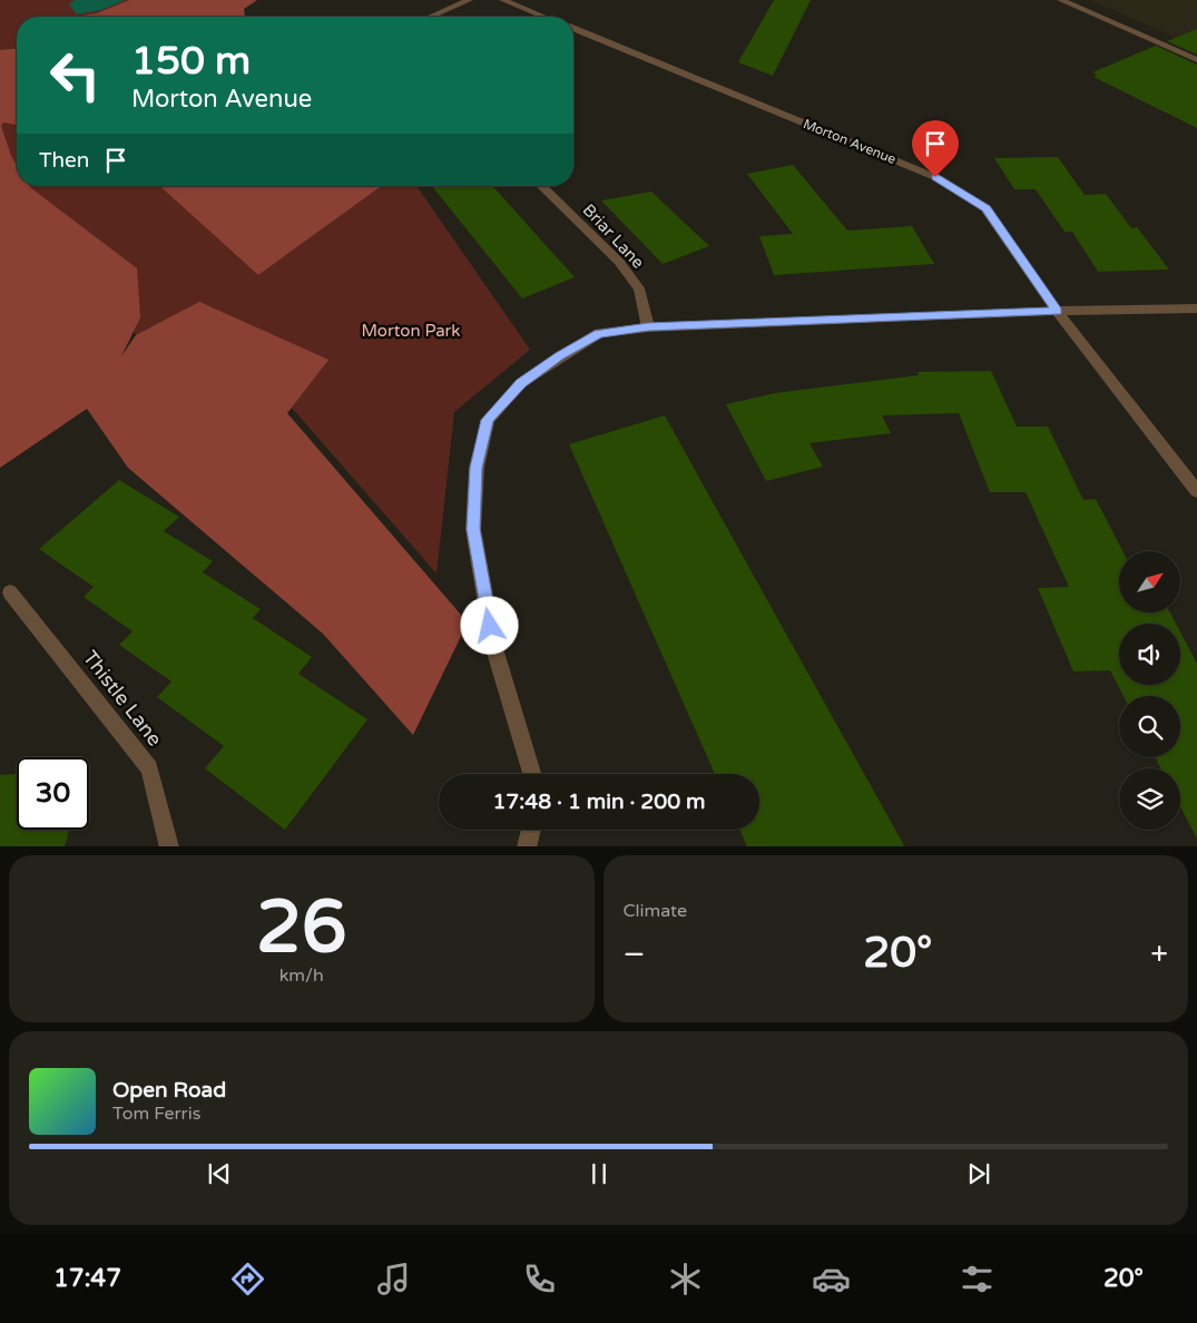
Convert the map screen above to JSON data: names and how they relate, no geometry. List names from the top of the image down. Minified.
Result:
{"streets":{"street":["Morton Avenue","Briar Lane","Thistle Lane"]},"parks":["Morton Park"],"north":"top right","page":{"turn":["150 m","Morton Avenue"],"then":"Then","limit":"30","trip":"17:48 · 1 min · 200 m","tile":[["26","km/h"],"Climate"],"heat":["−","20°","+"],"song":["Open Road","Tom Ferris"],"tabs":["17:47","20°"]}}
